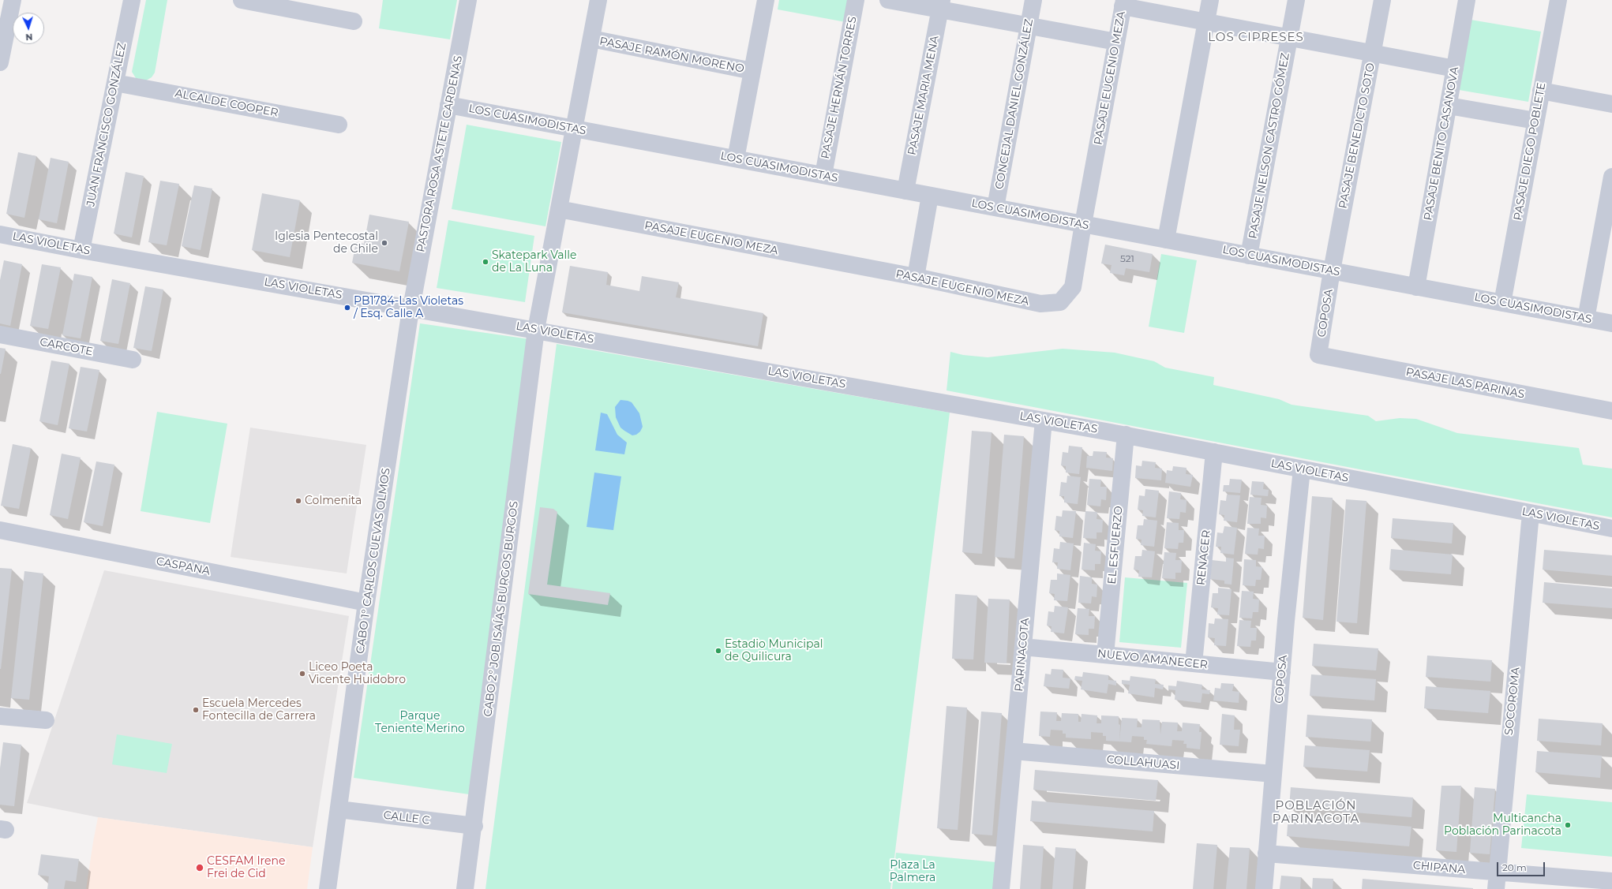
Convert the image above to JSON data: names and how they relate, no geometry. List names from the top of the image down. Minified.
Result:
{"streets":{"street":["PASAJE RAMÓN MORENO","PASAJE EUGENIO MEZA","PASAJE HERNÁN TORRES","PASAJE MARIA MENA","ALCALDE COOPER","CONCEJAL DANIEL GONZÁLEZ","LOS CUASIMODISTAS","JUAN FRANCISCO GONZÁLEZ","PASAJE BENEDICTO SOTO","PASAJE BENITO CASANOVA","PASAJE NELSON CASTRO GÓMEZ","PASAJE DIEGO POBLETE","PASTORA ROSA ASTETE CARDENAS","LAS VIOLETAS","COPOSA","CARCOTE","PASAJE LAS PARINAS","EL ESFUERZO","RENACER","CABO 1° CARLOS CUEVAS OLMOS","CASPANA","CABO 2° JOB ISAÍAS BURGOS BURGOS","PARINACOTA","NUEVO AMANECER","SOCOROMA","COLLAHUASI","CALLE C","CHIPANA"]},"crossings":[["PASAJE RAMÓN MORENO","CABO 2° JOB ISAÍAS BURGOS BURGOS"],["PASAJE EUGENIO MEZA","LOS CUASIMODISTAS"],["PASAJE EUGENIO MEZA","CABO 2° JOB ISAÍAS BURGOS BURGOS"],["PASAJE HERNÁN TORRES","LOS CUASIMODISTAS"],["PASAJE MARIA MENA","LOS CUASIMODISTAS"],["ALCALDE COOPER","JUAN FRANCISCO GONZÁLEZ"],["CONCEJAL DANIEL GONZÁLEZ","LOS CUASIMODISTAS"],["LOS CUASIMODISTAS","PASAJE BENEDICTO SOTO"],["LOS CUASIMODISTAS","PASAJE BENITO CASANOVA"],["LOS CUASIMODISTAS","PASAJE NELSON CASTRO GÓMEZ"],["LOS CUASIMODISTAS","PASAJE DIEGO POBLETE"],["LOS CUASIMODISTAS","PASTORA ROSA ASTETE CARDENAS"],["LOS CUASIMODISTAS","COPOSA"],["LOS CUASIMODISTAS","CABO 2° JOB ISAÍAS BURGOS BURGOS"],["JUAN FRANCISCO GONZÁLEZ","LAS VIOLETAS"],["PASAJE BENEDICTO SOTO","COPOSA"],["PASTORA ROSA ASTETE CARDENAS","LAS VIOLETAS"],["PASTORA ROSA ASTETE CARDENAS","CABO 1° CARLOS CUEVAS OLMOS"],["LAS VIOLETAS","COPOSA"],["LAS VIOLETAS","EL ESFUERZO"],["LAS VIOLETAS","RENACER"],["LAS VIOLETAS","CABO 1° CARLOS CUEVAS OLMOS"],["LAS VIOLETAS","CABO 2° JOB ISAÍAS BURGOS BURGOS"],["LAS VIOLETAS","PARINACOTA"],["LAS VIOLETAS","SOCOROMA"],["COPOSA","PASAJE LAS PARINAS"],["COPOSA","NUEVO AMANECER"],["COPOSA","COLLAHUASI"],["COPOSA","CHIPANA"],["EL ESFUERZO","NUEVO AMANECER"],["RENACER","NUEVO AMANECER"],["CABO 1° CARLOS CUEVAS OLMOS","CASPANA"],["CABO 1° CARLOS CUEVAS OLMOS","CALLE C"],["CABO 2° JOB ISAÍAS BURGOS BURGOS","CALLE C"],["PARINACOTA","NUEVO AMANECER"],["PARINACOTA","COLLAHUASI"],["SOCOROMA","CHIPANA"]],"districts":["LOS CIPRESES","POBLACIÓN PARINACOTA"],"parks":["Parque Teniente Merino","Plaza La Palmera"],"places":["Iglesia Pentecostal de Chile","Skatepark Valle de La Luna","PB1784-Las Violetas / Esq. Calle A","Colmenita","Estadio Municipal de Quilicura","Liceo Poeta Vicente Huidobro","Escuela Mercedes Fontecilla de Carrera","Multicancha Población Parinacota","CESFAM Irene Frei de Cid"],"house_numbers":["521"],"scale_bar":"20 m","north":"bottom"}
